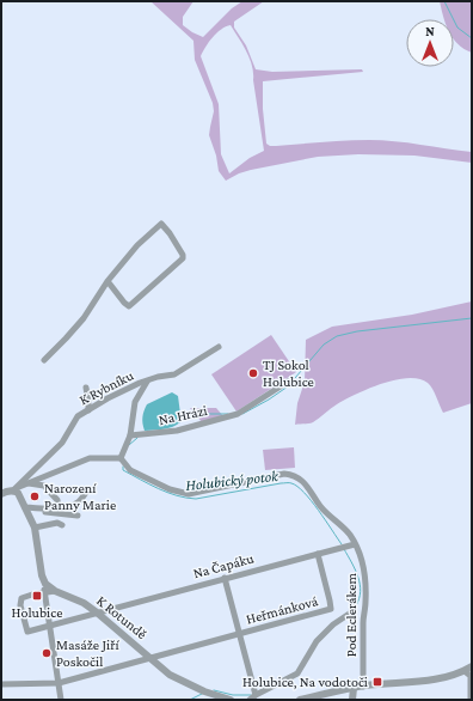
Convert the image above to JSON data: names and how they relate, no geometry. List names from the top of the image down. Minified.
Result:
{"streets":{"street":["K Rybníku","Na Hrázi","Na Čapáku","Heřmánková","Pod Eclerákem","K Rotundě"]},"crossings":[["Na Čapáku","Heřmánková"],["Na Čapáku","Pod Eclerákem"],["Na Čapáku","K Rotundě"],["Heřmánková","K Rotundě"]],"water":["Holubický potok"],"places":{"other":["TJ Sokol Holubice","Narození Panny Marie","Masáže Jiří Poskočil"],"transit":["Holubice","Holubice, Na vodotoči"]},"north":"top"}
